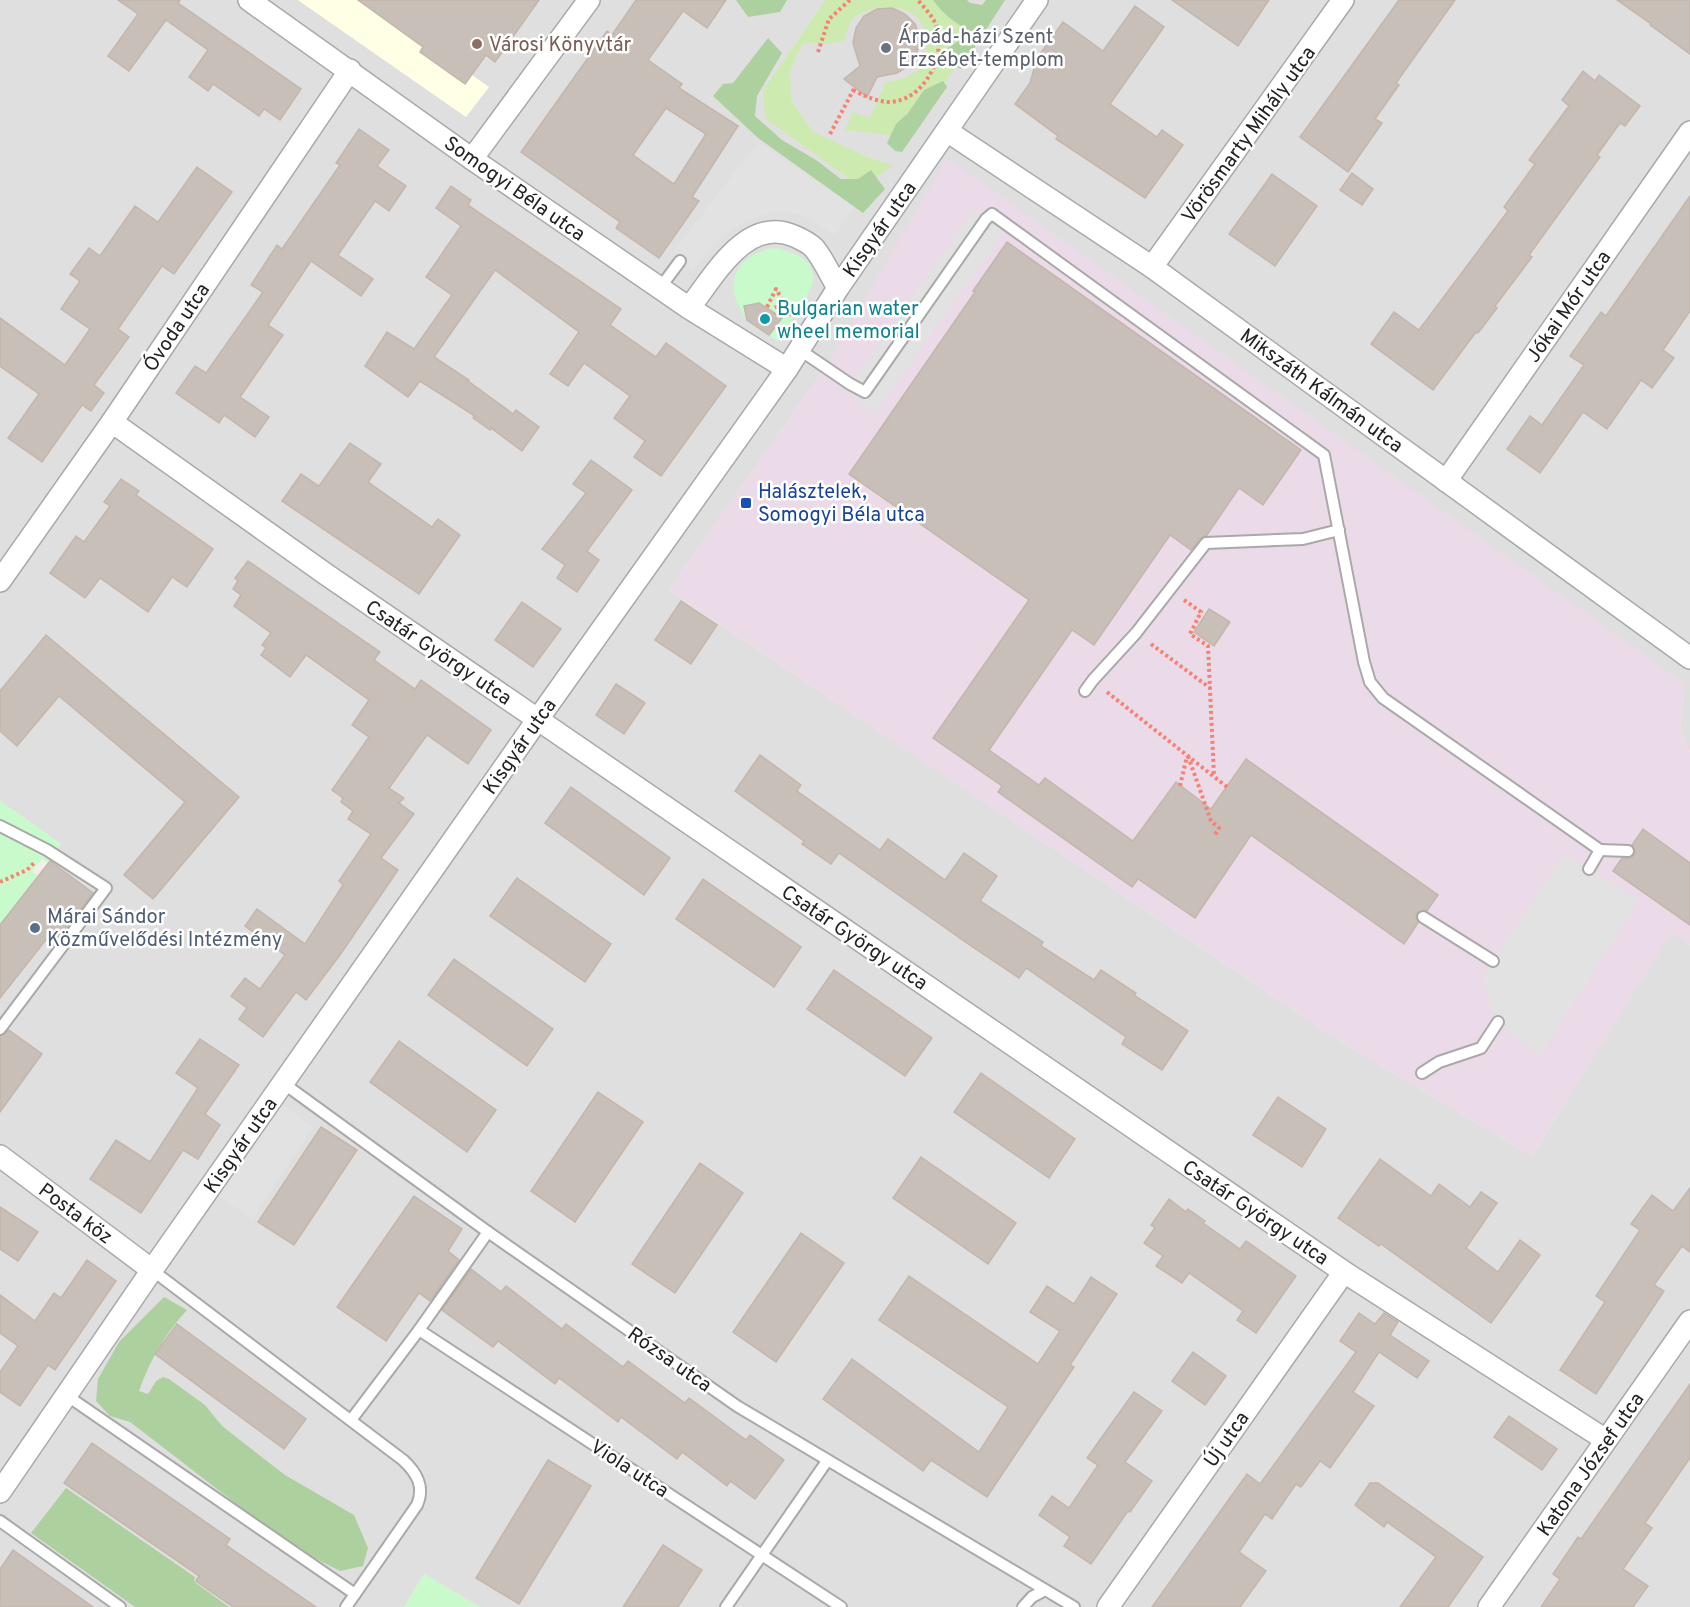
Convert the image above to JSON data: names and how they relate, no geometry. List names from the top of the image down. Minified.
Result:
{"streets":{"street":["Vörösmarty Mihály utca","Somogyi Béla utca","Kisgyár utca","Jókai Mór utca","Óvoda utca","Mikszáth Kálmán utca","Csatár György utca","Posta köz","Új utca","Katona József utca"],"lane":["Rózsa utca","Viola utca"]},"crossings":[["Vörösmarty Mihály utca","Mikszáth Kálmán utca"],["Somogyi Béla utca","Kisgyár utca"],["Somogyi Béla utca","Óvoda utca"],["Kisgyár utca","Mikszáth Kálmán utca"],["Kisgyár utca","Csatár György utca"],["Kisgyár utca","Posta köz"],["Kisgyár utca","Rózsa utca"],["Jókai Mór utca","Mikszáth Kálmán utca"],["Óvoda utca","Csatár György utca"],["Csatár György utca","Új utca"],["Csatár György utca","Katona József utca"]],"places":{"other":["Városi Könyvtár","Árpád-házi Szent Erzsébet-templom","Bulgarian water wheel memorial","Márai Sándor Közművelődési Intézmény"],"transit":["Halásztelek, Somogyi Béla utca"]}}
